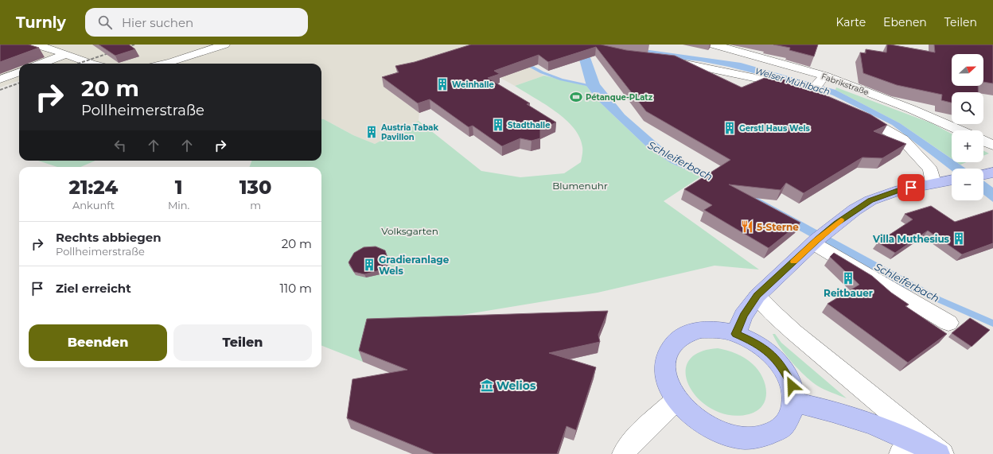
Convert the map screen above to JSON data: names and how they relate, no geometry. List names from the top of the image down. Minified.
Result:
{"streets":{"street":["Fabrikstraße"]},"water":["Welser Mühlbach","Schleiferbach"],"parks":["Blumenuhr","Volksgarten"],"places":{"building":["Weinhalle","Stadthalle","Gerstl Haus Wels","Austria Tabak Pavillon","Villa Muthesius","Gradieranlage Wels","Reitbauer"],"sports":["Pétanque-PLatz"],"restaurant":["5-Sterne"],"museum":["Welios"]},"north":"right","page":{"header":"Turnly","search":"Hier suchen","nav":["Karte","Ebenen","Teilen"],"map_buttons":["+","−"],"turn":["20 m","Pollheimerstraße"],"eta":["21:24","Ankunft","1","Min.","130","m"],"list":[{"name":"Rechts abbiegen","note":"Pollheimerstraße","value":"20 m"},{"name":"Ziel erreicht","value":"110 m"}],"buttons":["Beenden","Teilen"]}}
